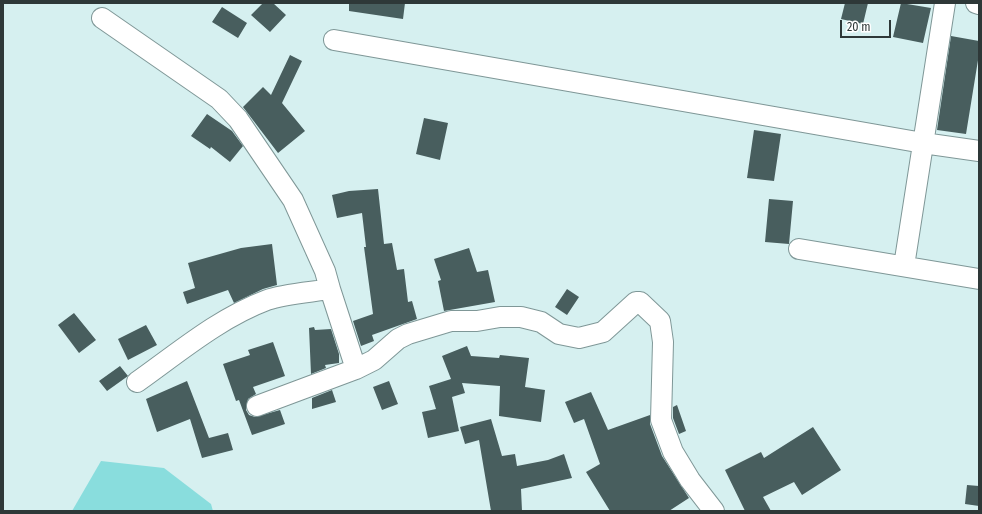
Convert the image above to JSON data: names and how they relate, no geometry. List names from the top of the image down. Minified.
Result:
{"scale_bar":"20 m"}
